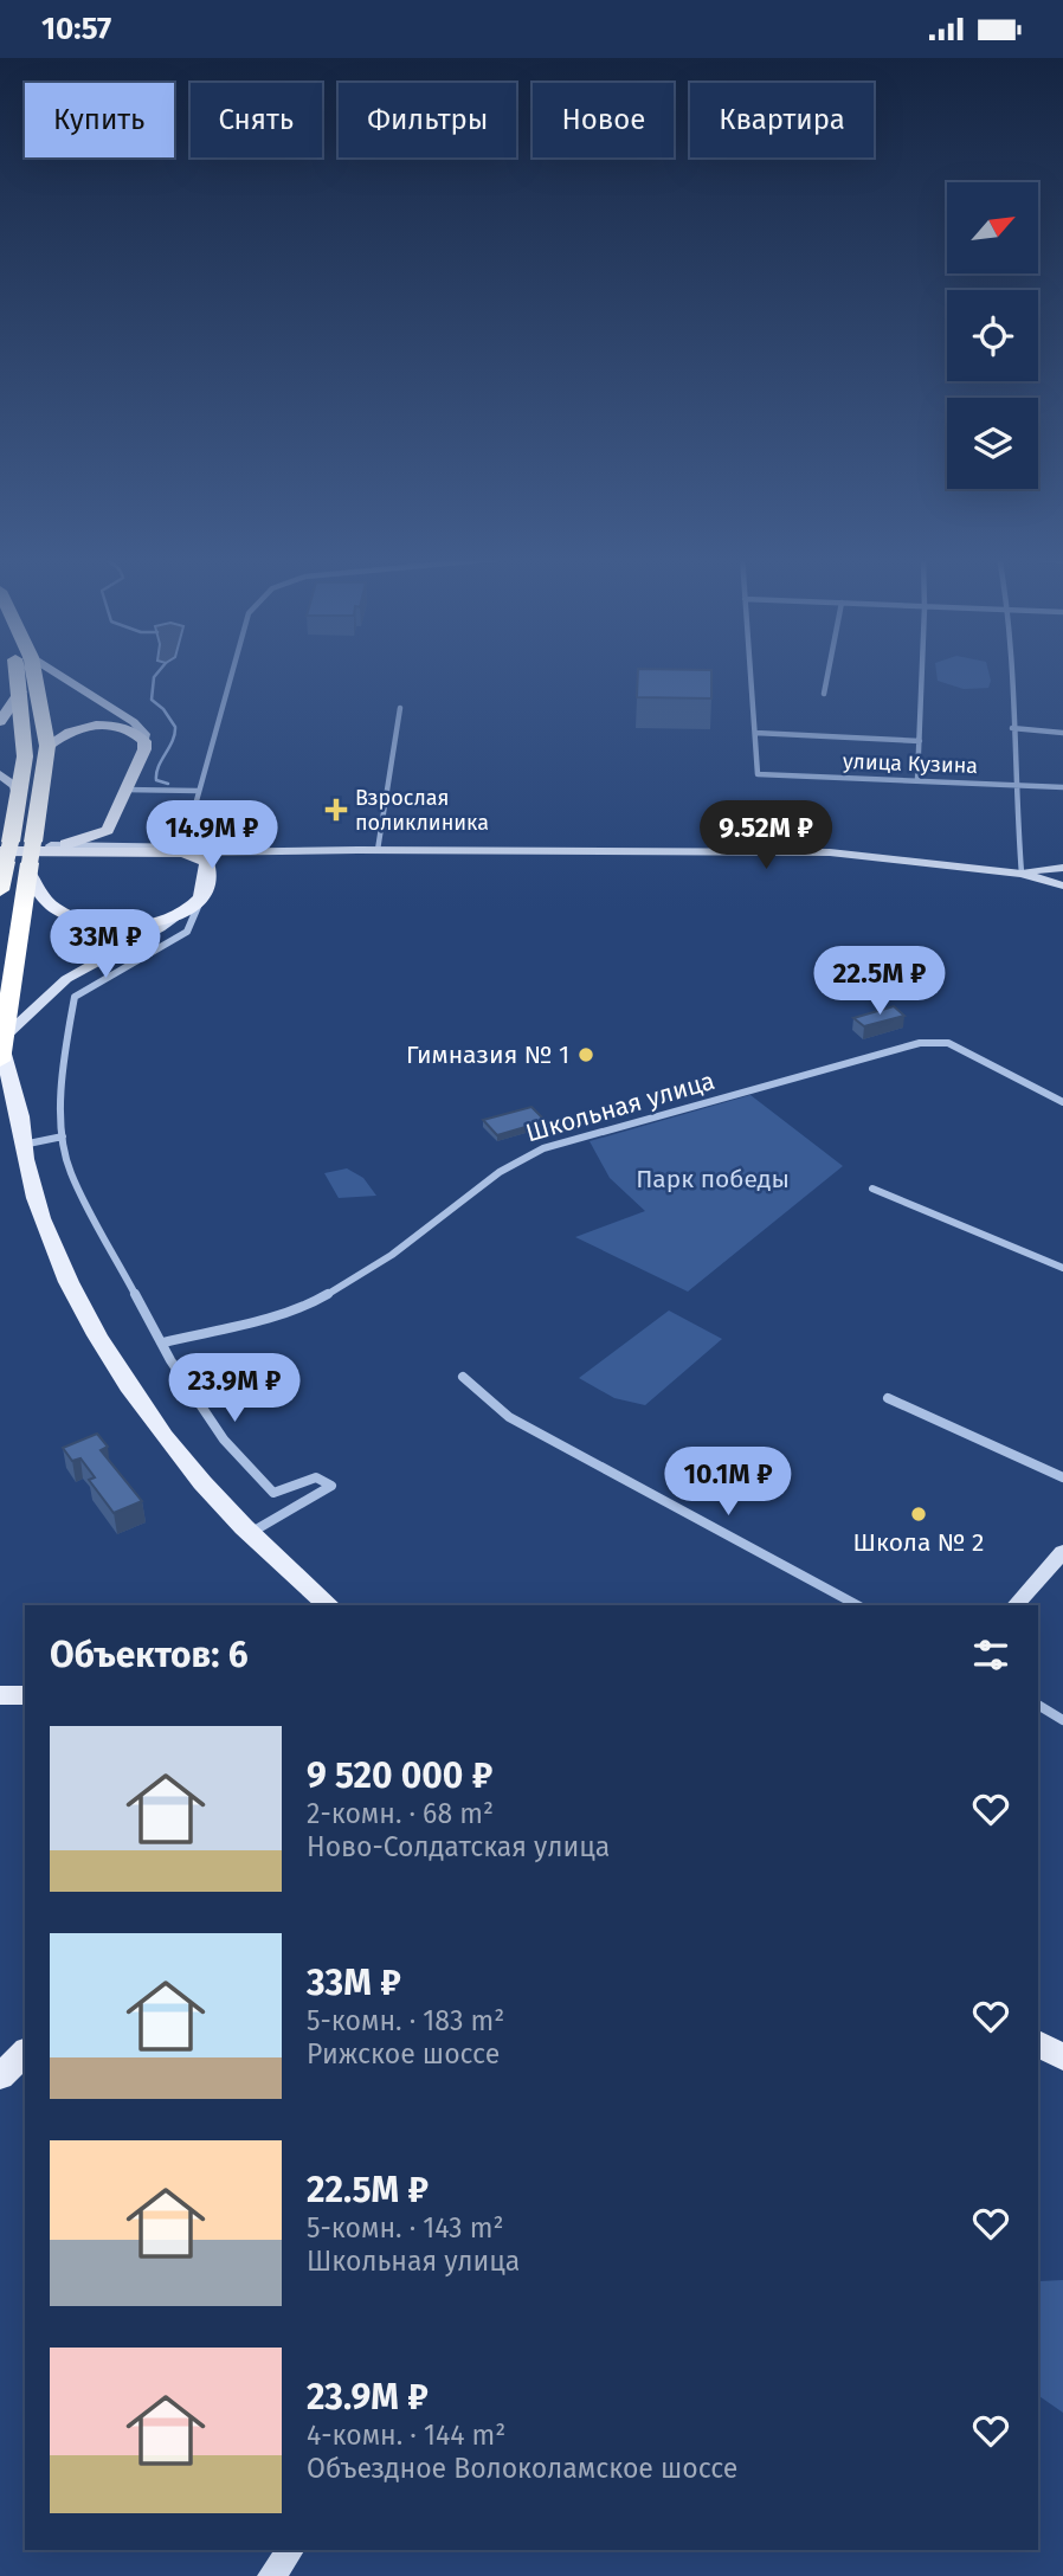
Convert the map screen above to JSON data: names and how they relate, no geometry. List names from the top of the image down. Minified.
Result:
{"streets":{"street":["улица Кузина","Школьная улица"]},"parks":["Парк победы"],"places":{"health":["Взрослая поликлиника"],"other":["Гимназия № 1","Школа № 2"]},"north":"top right","page":{"status":"10:57","chip":["Купить","Снять","Фильтры","Новое","Квартира"],"price":["14.9M ₽","9.52M ₽","33M ₽","22.5M ₽","23.9M ₽","10.1M ₽"],"heading":"Объектов: 6","list":[{"name":"9 520 000 ₽","note":"2-комн. · 68 m² · Ново-Солдатская улица"},{"name":"33M ₽","note":"5-комн. · 183 m² · Рижское шоссе"},{"name":"22.5M ₽","note":"5-комн. · 143 m² · Школьная улица"},{"name":"23.9M ₽","note":"4-комн. · 144 m² · Объездное Волоколамское шоссе"}]}}
